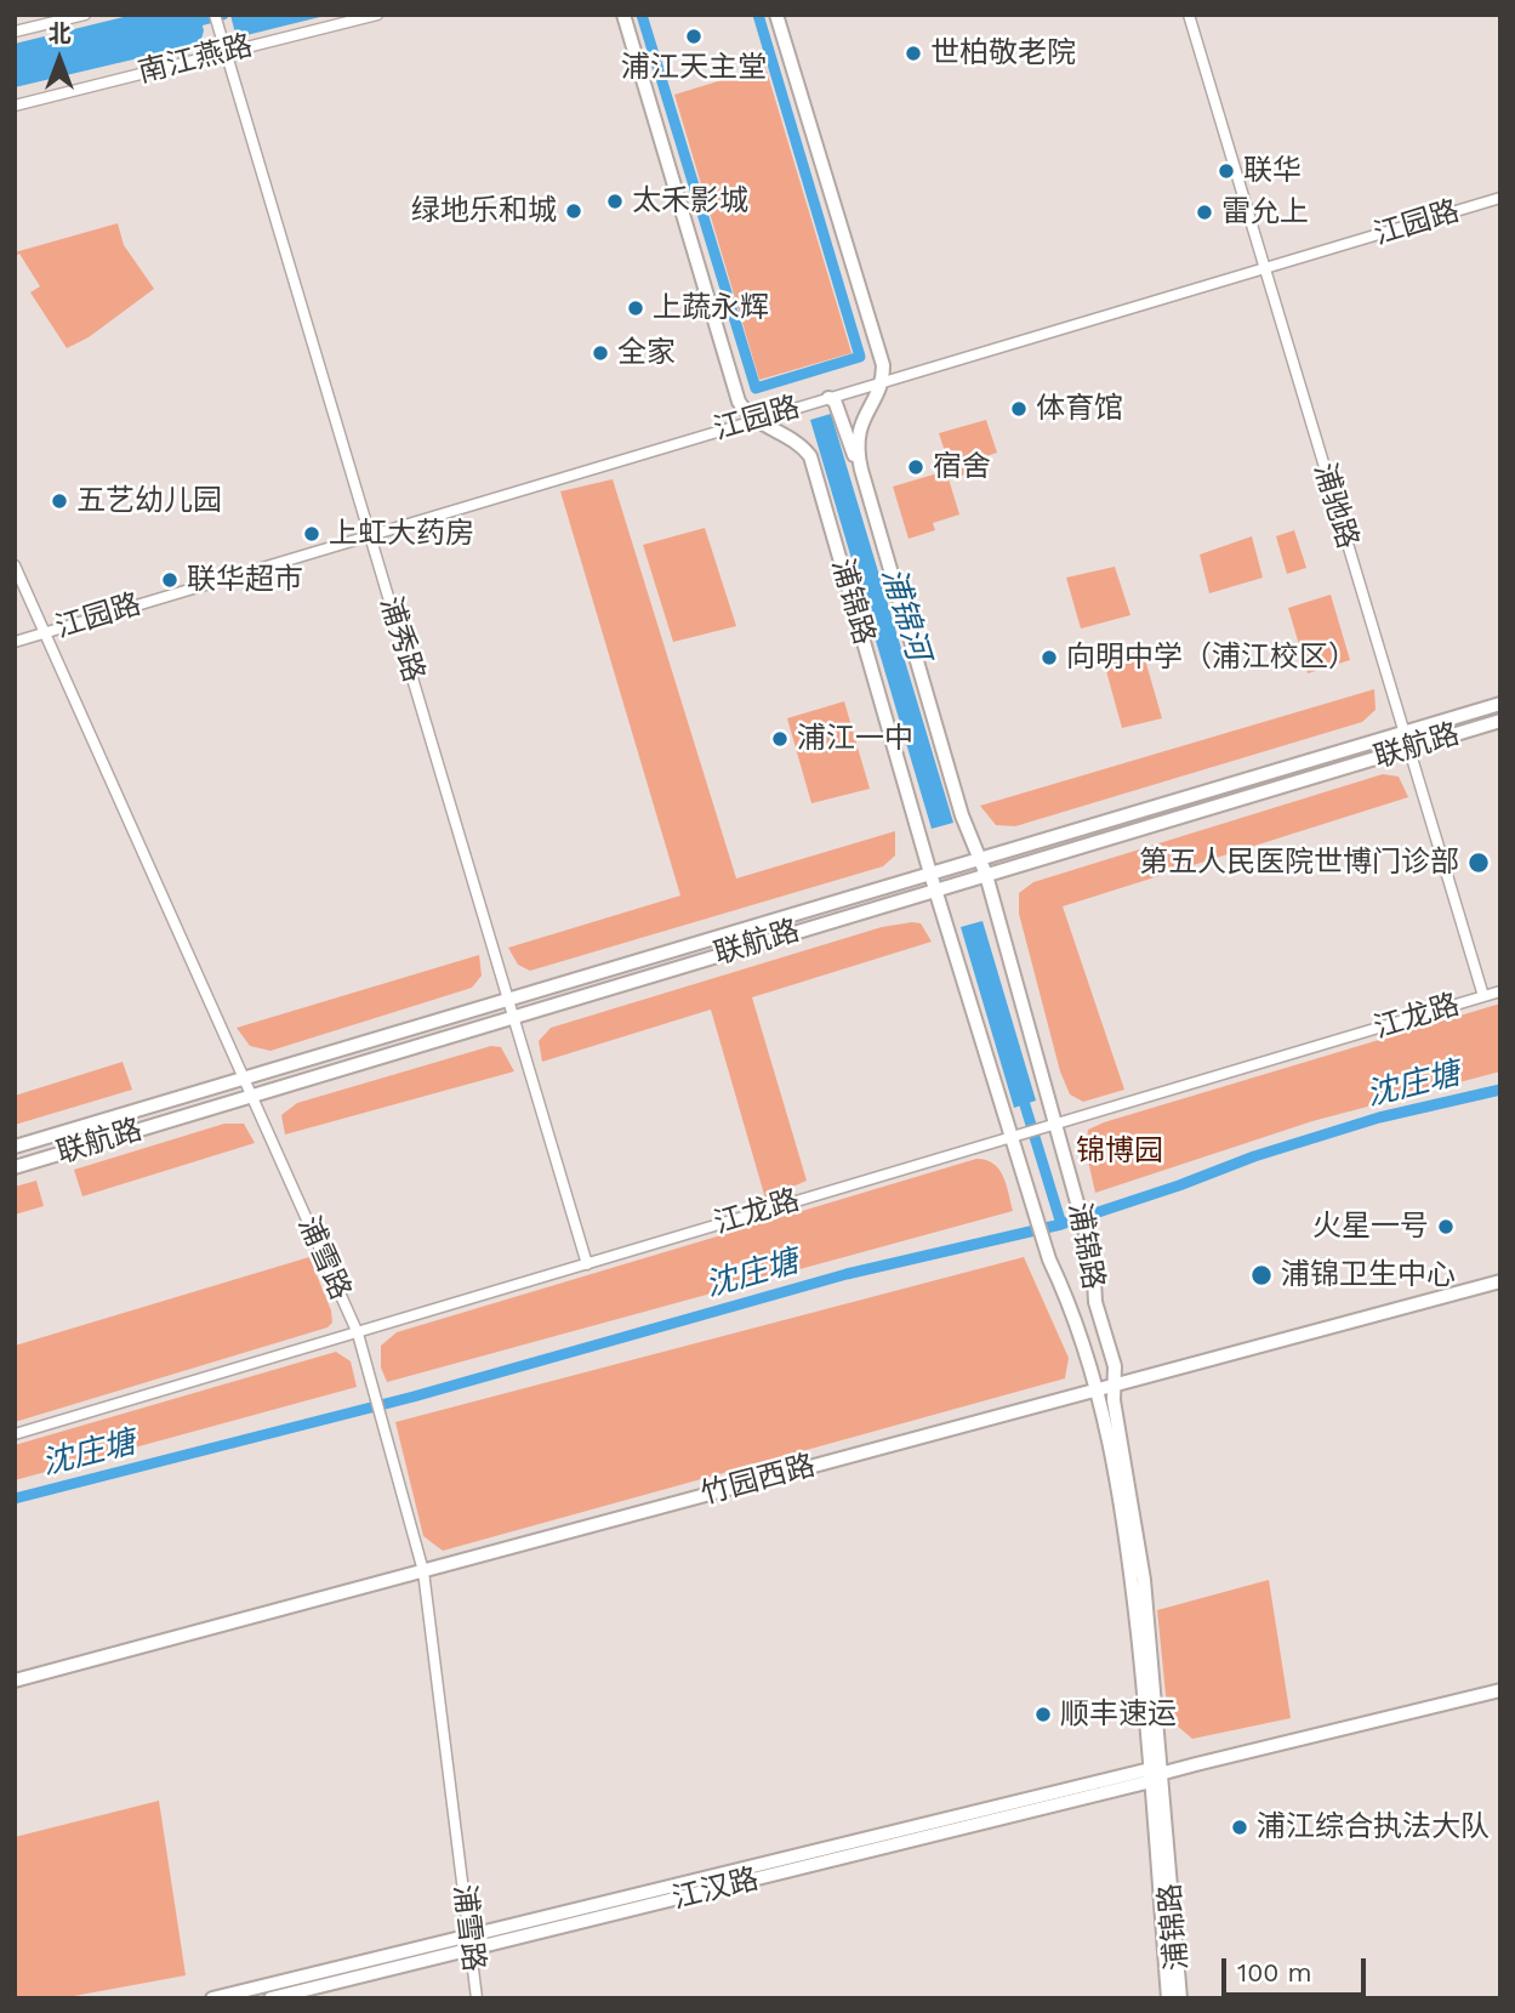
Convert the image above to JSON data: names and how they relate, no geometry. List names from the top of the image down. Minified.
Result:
{"streets":{"street":["南江燕路","江园路","浦驰路","浦锦路","浦秀路","联航路","江龙路","浦雪路","竹园西路","江汉路"]},"crossings":[["南江燕路","浦秀路"],["江园路","浦驰路"],["江园路","浦锦路"],["江园路","浦秀路"],["江园路","浦雪路"],["浦驰路","联航路"],["浦驰路","江龙路"],["浦锦路","联航路"],["浦锦路","江龙路"],["浦锦路","竹园西路"],["浦锦路","江汉路"],["浦秀路","联航路"],["浦秀路","江龙路"],["联航路","浦雪路"],["江龙路","浦雪路"],["浦雪路","竹园西路"],["浦雪路","江汉路"]],"water":["浦锦河","沈庄塘"],"parks":["锦博园"],"places":["浦江天主堂","世柏敬老院","联华","太禾影城","绿地乐和城","雷允上","上蔬永辉","全家","体育馆","宿舍","五艺幼儿园","上虹大药房","联华超市","向明中学（浦江校区）","浦江一中","第五人民医院世博门诊部","火星一号","浦锦卫生中心","顺丰速运","浦江综合执法大队"],"scale_bar":"100 m","north":"top"}
